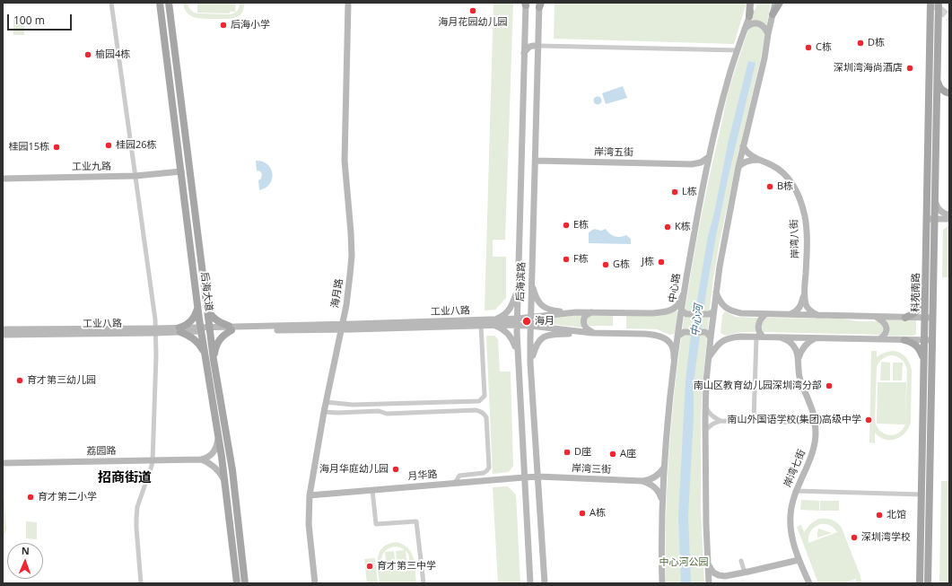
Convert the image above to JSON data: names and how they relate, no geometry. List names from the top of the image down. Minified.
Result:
{"streets":{"main road":["岸湾五街","工业九路","岸湾八街","后海滨路","中心路","后海大道","科苑南路","海月路","工业八路","荔园路","岸湾七街","岸湾三街","月华路"]},"crossings":[["岸湾五街","后海滨路"],["工业九路","后海大道"],["后海滨路","工业八路"],["后海滨路","岸湾三街"],["后海滨路","月华路"],["中心路","工业八路"],["后海大道","工业八路"],["海月路","工业八路"],["海月路","月华路"],["岸湾三街","月华路"]],"districts":["招商街道"],"water":["中心河"],"parks":["中心河公园"],"places":["海月花园幼儿园","后海小学","D栋","C栋","榆园4栋","深圳湾海尚酒店","桂园26栋","桂园15栋","B栋","L栋","E栋","K栋","F栋","J栋","G栋","海月","育才第三幼儿园","南山区教育幼儿园深圳湾分部","南山外国语学校(集团)高级中学","D座","A座","海月华庭幼儿园","育才第二小学","A栋","北馆","深圳湾学校","育才第三中学"],"scale_bar":"100 m","north":"top"}
